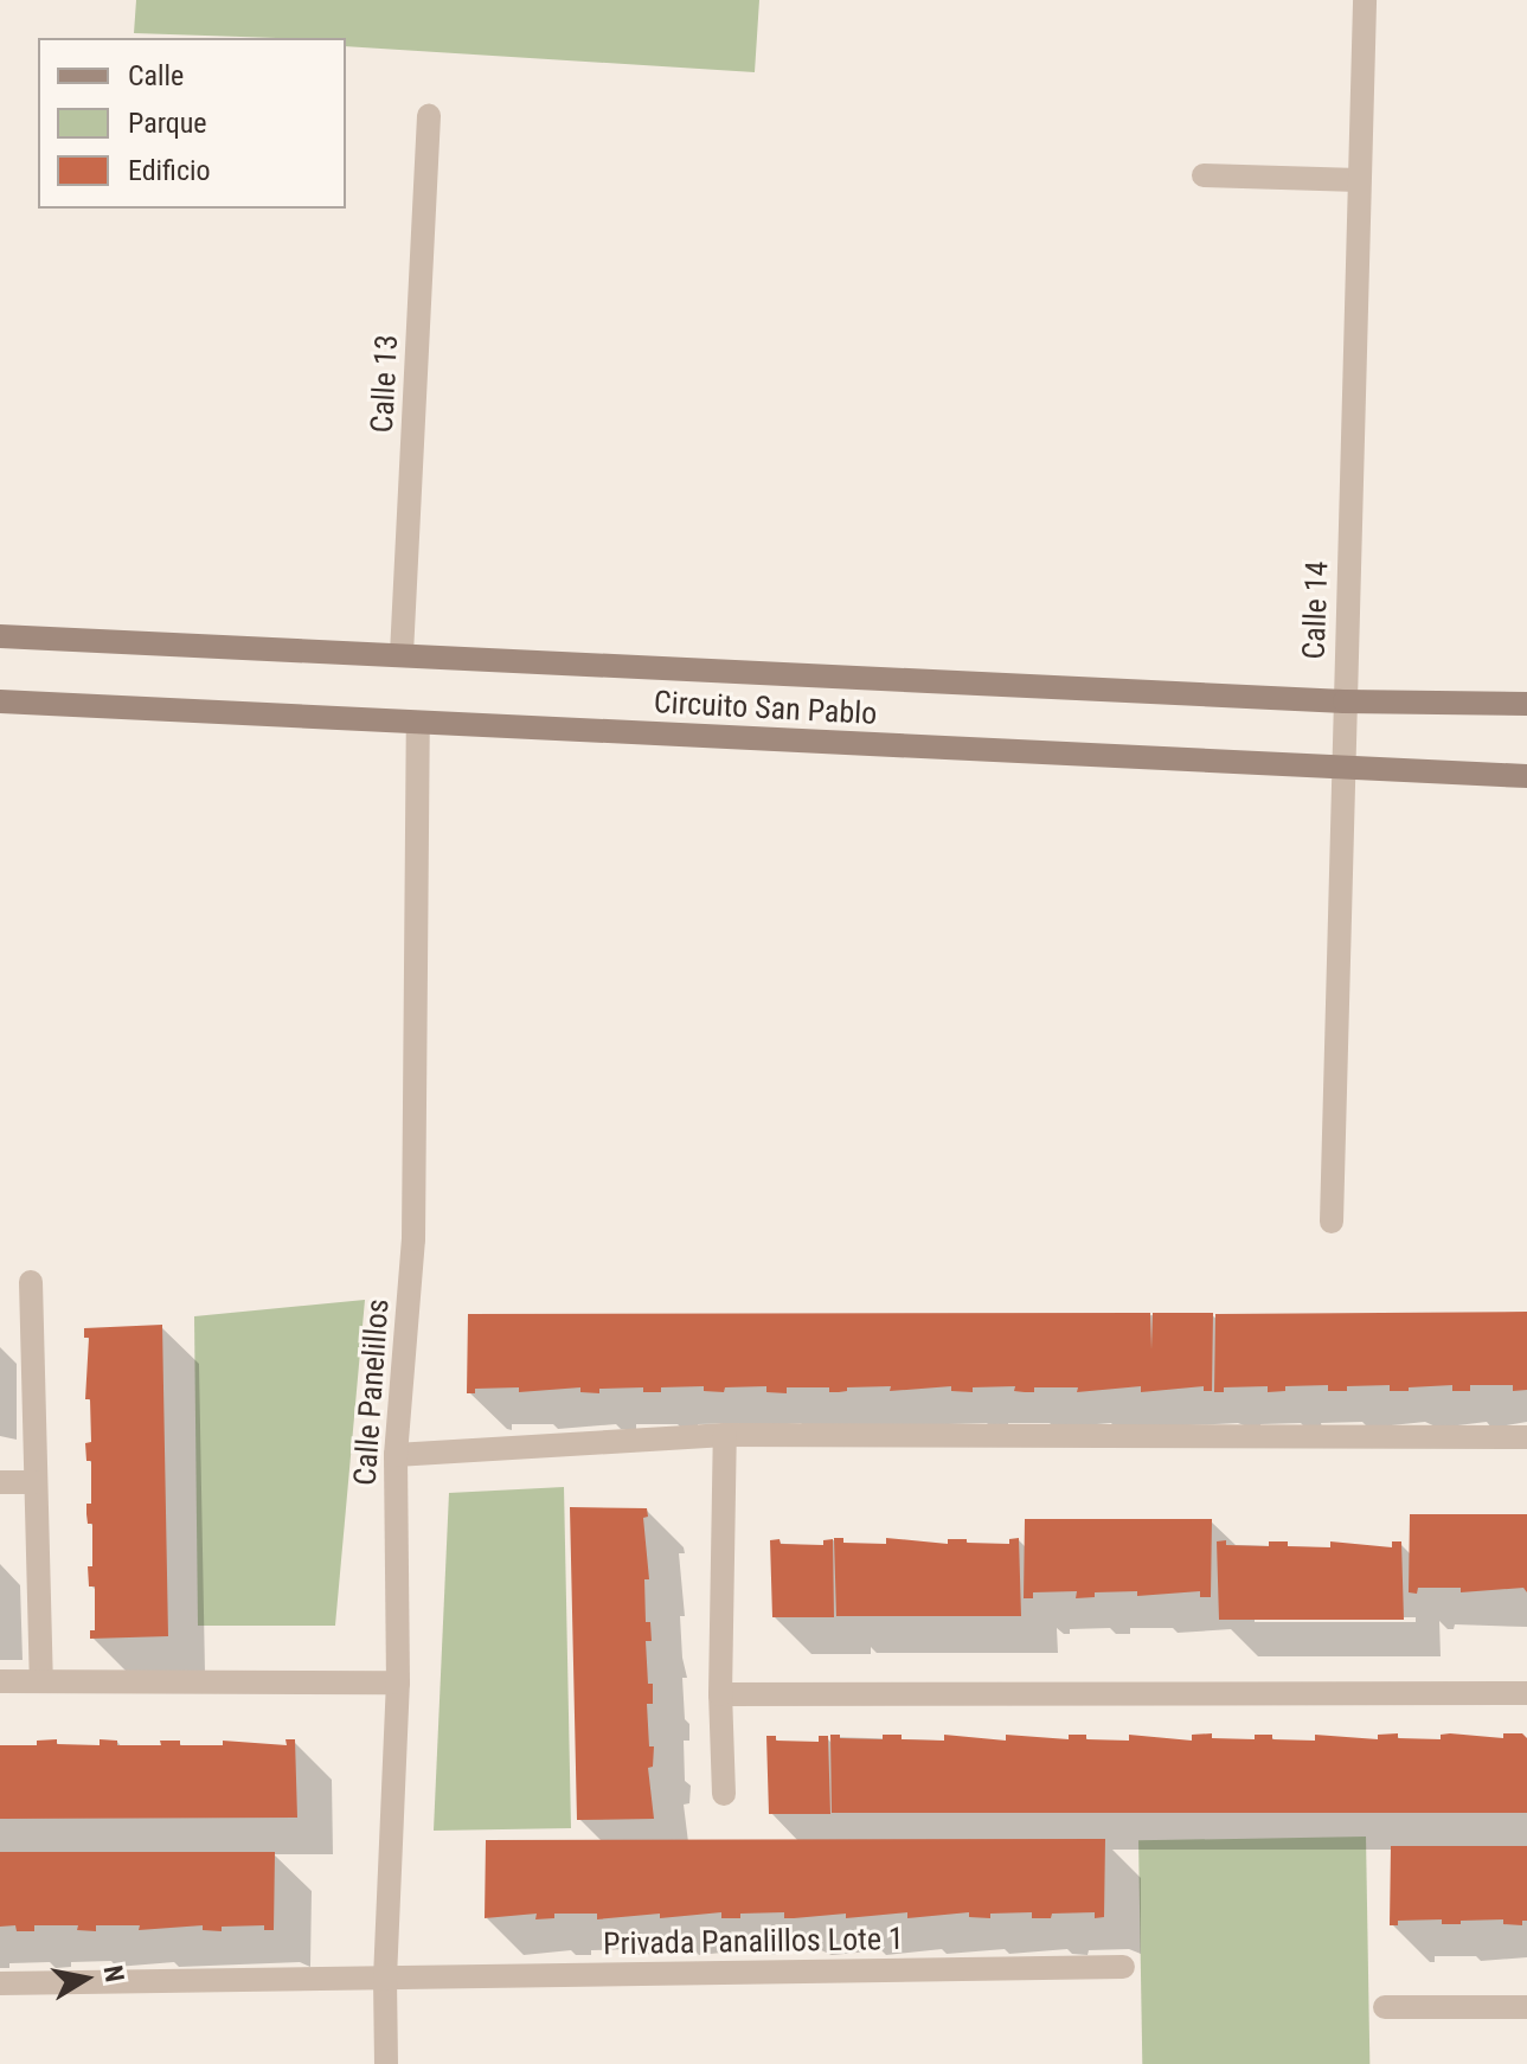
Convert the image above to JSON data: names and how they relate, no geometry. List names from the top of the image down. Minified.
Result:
{"streets":{"main road":["Circuito San Pablo"],"street":["Calle 13","Calle 14","Calle Panelillos","Privada Panalillos Lote 1"]},"crossings":[["Calle 13","Circuito San Pablo"],["Calle 14","Circuito San Pablo"],["Circuito San Pablo","Calle Panelillos"],["Calle Panelillos","Privada Panalillos Lote 1"]],"legend":["Calle","Parque","Edificio"],"north":"right"}
